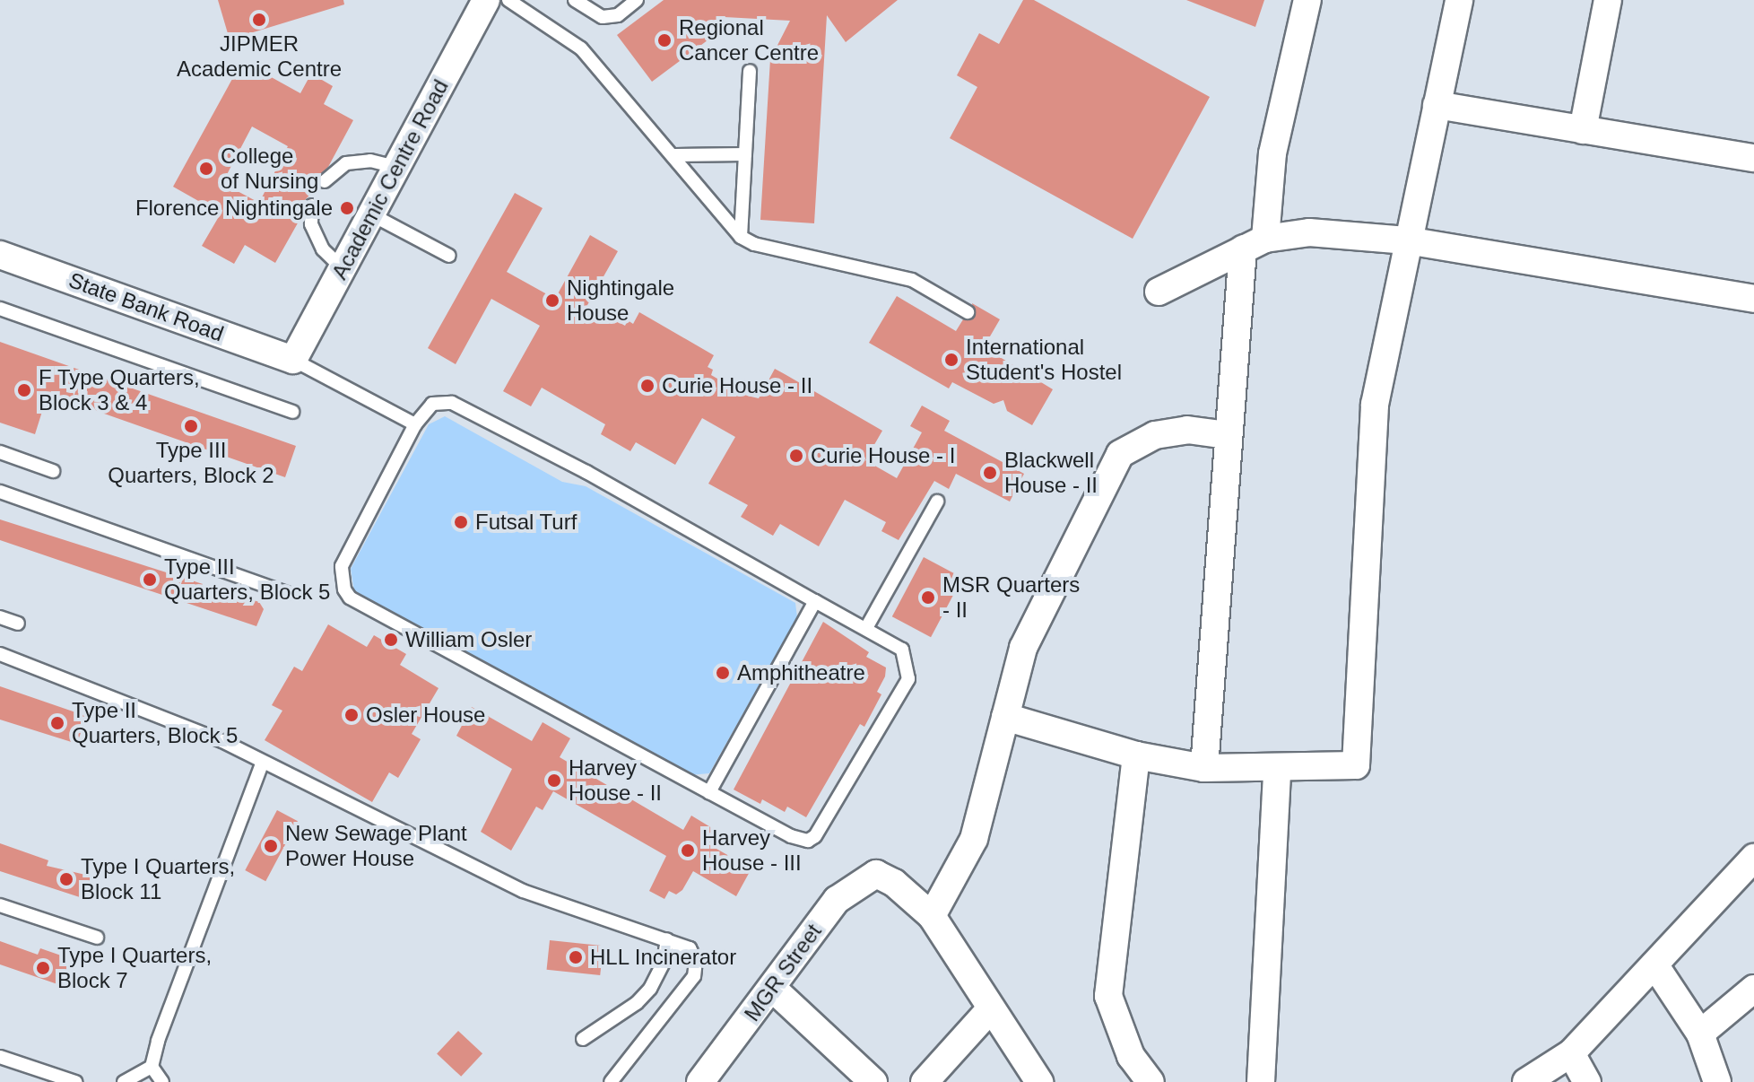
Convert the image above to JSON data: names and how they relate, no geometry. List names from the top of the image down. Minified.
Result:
{"streets":{"street":["Academic Centre Road","State Bank Road","MGR Street"]},"crossings":[["Academic Centre Road","State Bank Road"]],"places":["JIPMER Academic Centre","Regional Cancer Centre","College of Nursing","Florence Nightingale","Nightingale House","International Student's Hostel","Curie House - II","F Type Quarters, Block 3 & 4","Type III Quarters, Block 2","Curie House - I","Blackwell House - II","Futsal Turf","Type III Quarters, Block 5","MSR Quarters - II","William Osler","Amphitheatre","Osler House","Type II Quarters, Block 5","Harvey House - II","New Sewage Plant Power House","Harvey House - III","Type I Quarters, Block 11","HLL Incinerator","Type I Quarters, Block 7"]}
